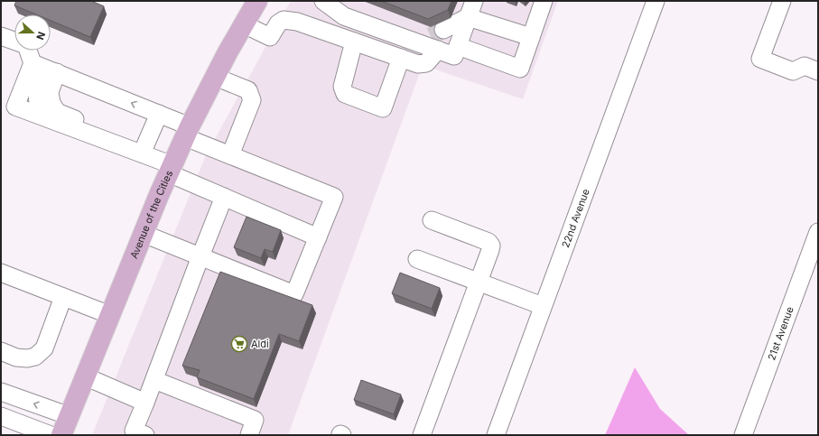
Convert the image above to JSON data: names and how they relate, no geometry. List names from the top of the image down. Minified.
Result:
{"streets":{"main road":["Avenue of the Cities"],"street":["22nd Avenue","21st Avenue"]},"places":{"supermarket":["Aldi"]},"north":"right"}
